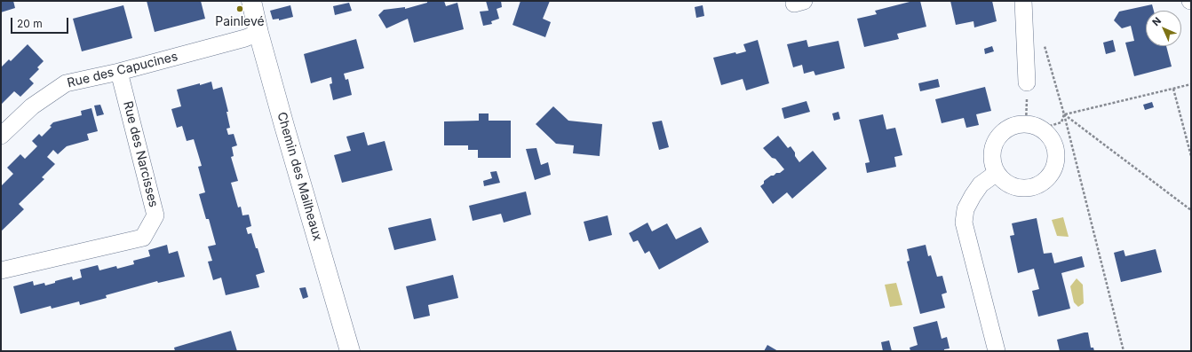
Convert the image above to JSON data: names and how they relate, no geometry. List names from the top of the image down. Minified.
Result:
{"streets":{"street":["Rue des Capucines","Rue des Narcisses","Chemin des Mailheaux"]},"crossings":[["Rue des Capucines","Rue des Narcisses"],["Rue des Capucines","Chemin des Mailheaux"]],"places":["Painlevé"],"scale_bar":"20 m","north":"top left"}
